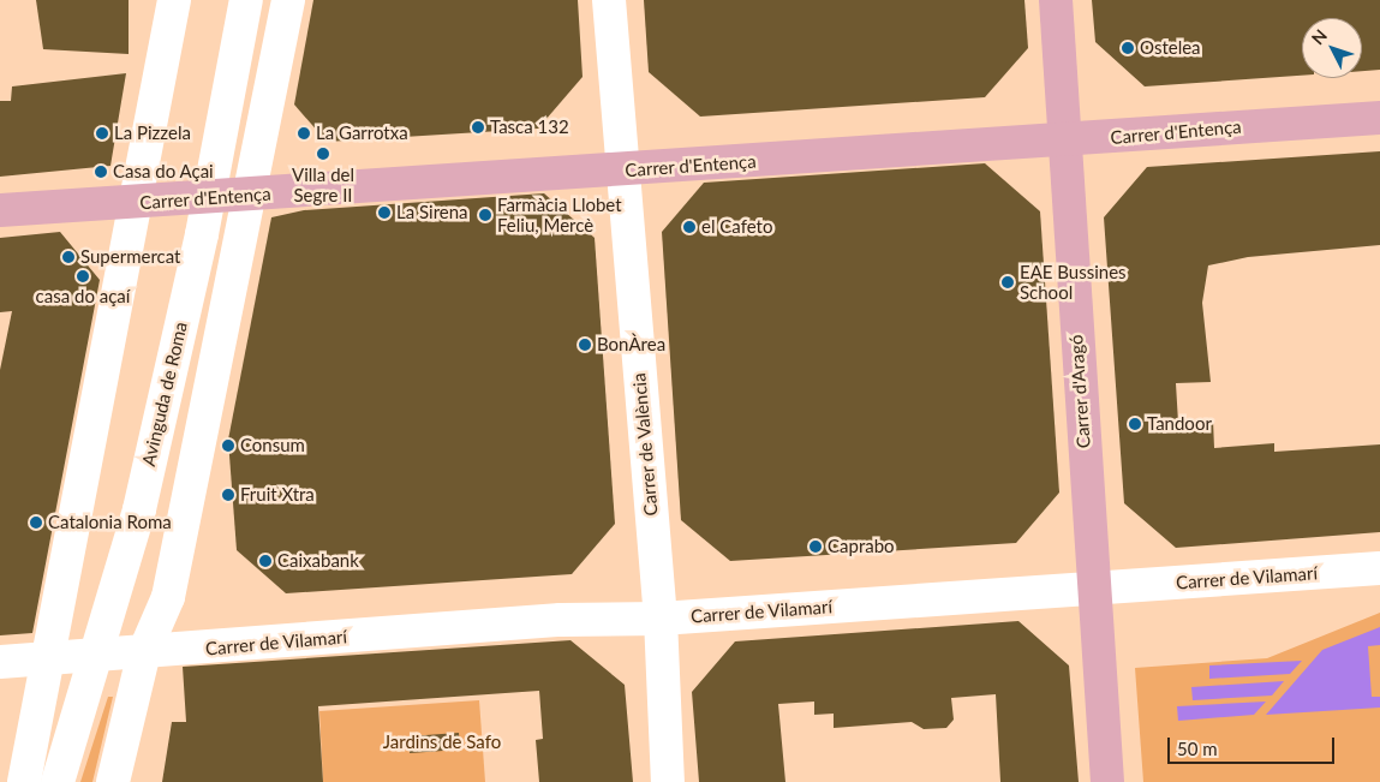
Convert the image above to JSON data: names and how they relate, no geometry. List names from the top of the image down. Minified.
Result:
{"streets":{"main road":["Carrer d'Entença","Carrer d'Aragó"],"street":["Avinguda de Roma","Carrer de València","Carrer de Vilamarí"]},"crossings":[["Carrer d'Entença","Carrer d'Aragó"],["Carrer d'Entença","Avinguda de Roma"],["Carrer d'Entença","Carrer de València"],["Carrer d'Aragó","Carrer de Vilamarí"],["Avinguda de Roma","Carrer de Vilamarí"],["Carrer de València","Carrer de Vilamarí"]],"parks":["Jardins de Safo"],"places":["Ostelea","Tasca 132","La Pizzela","La Garrotxa","Villa del Segre II","Casa do Açai","La Sirena","Farmàcia Llobet Feliu, Mercè","el Cafeto","Supermercat","casa do açaí","EAE Bussines School","BonÀrea","Tandoor","Consum","Fruit Xtra","Catalonia Roma","Caprabo","Caixabank"],"scale_bar":"50 m","north":"top left"}
